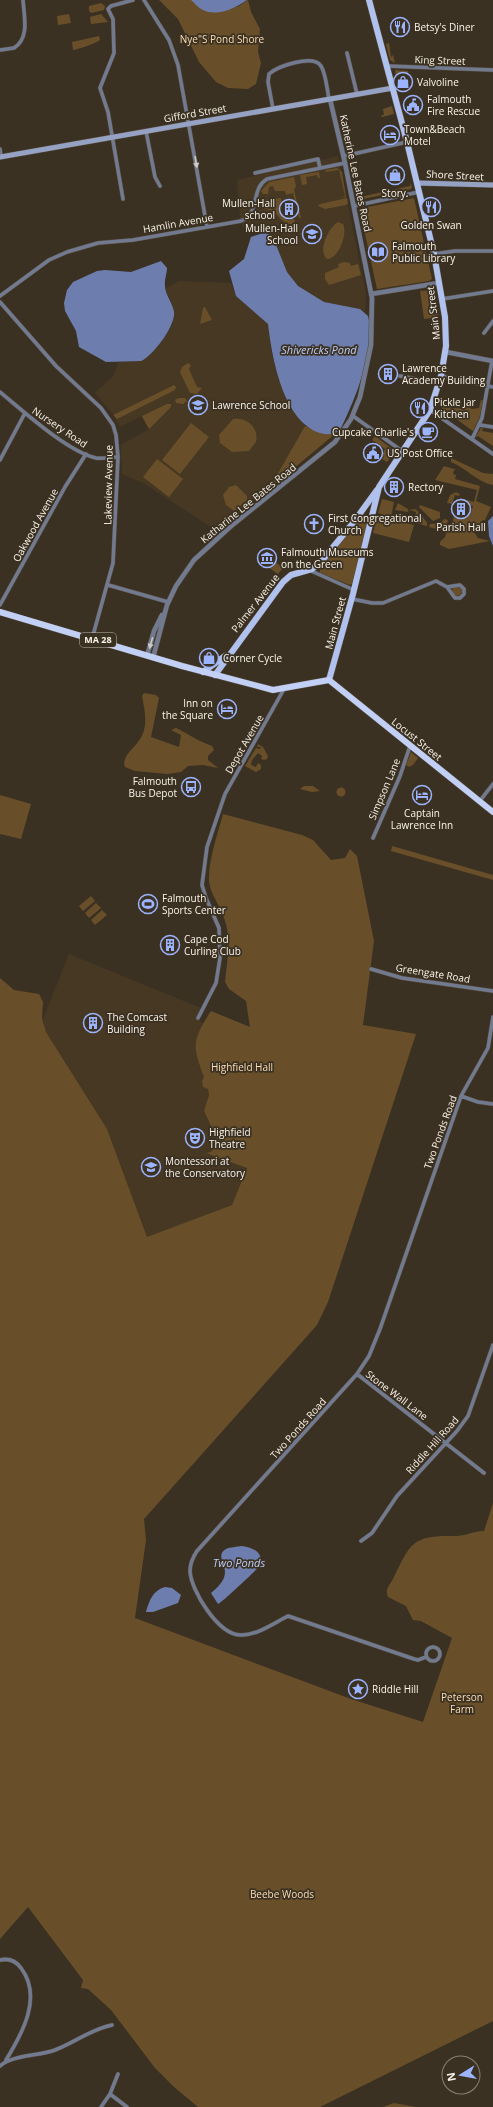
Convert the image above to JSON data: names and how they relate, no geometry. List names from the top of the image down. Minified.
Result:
{"streets":{"highway":["MA 28","Locust Street"],"main road":["Gifford Street","Shore Street","Main Street","Palmer Avenue"],"street":["King Street","Katherine Lee Bates Road","Hamlin Avenue","Nursery Road","Lakeview Avenue","Katharine Lee Bates Road","Oakwood Avenue","Depot Avenue","Simpson Lane","Greengate Road","Two Ponds Road","Stone Wall Lane","Riddle Hill Road"]},"crossings":[["King Street","Main Street"],["Gifford Street","Katherine Lee Bates Road"],["Gifford Street","Main Street"],["Katherine Lee Bates Road","Hamlin Avenue"],["Katherine Lee Bates Road","Katharine Lee Bates Road"],["Shore Street","Main Street"],["Main Street","Palmer Avenue"],["Main Street","MA 28"],["Main Street","Locust Street"],["Nursery Road","Lakeview Avenue"],["Nursery Road","Oakwood Avenue"],["Lakeview Avenue","MA 28"],["Katharine Lee Bates Road","MA 28"],["Palmer Avenue","MA 28"],["MA 28","Locust Street"],["MA 28","Depot Avenue"],["Locust Street","Simpson Lane"],["Two Ponds Road","Stone Wall Lane"],["Stone Wall Lane","Riddle Hill Road"]],"water":["Shivericks Pond","Two Ponds"],"parks":["Nye\"S Pond Shore","Highfield Hall","Peterson Farm","Beebe Woods"],"places":{"restaurant":["Betsy's Diner","Golden Swan","Pickle Jar Kitchen"],"shop":["Valvoline","Story.","Corner Cycle"],"public building":["Falmouth Fire Rescue","US Post Office"],"hotel":["Town&Beach Motel","Inn on the Square","Captain Lawrence Inn"],"building":["Mullen-Hall school","Lawrence Academy Building","Rectory","Parish Hall","Cape Cod Curling Club","The Comcast Building"],"school or university":["Mullen-Hall School","Lawrence School","Montessori at the Conservatory"],"library":["Falmouth Public Library"],"cafe":["Cupcake Charlie's"],"church":["First Congregational Church"],"museum":["Falmouth Museums on the Green"],"bus stop":["Falmouth Bus Depot"],"sports":["Falmouth Sports Center"],"theatre":["Highfield Theatre"],"place":["Riddle Hill"]},"north":"left"}
